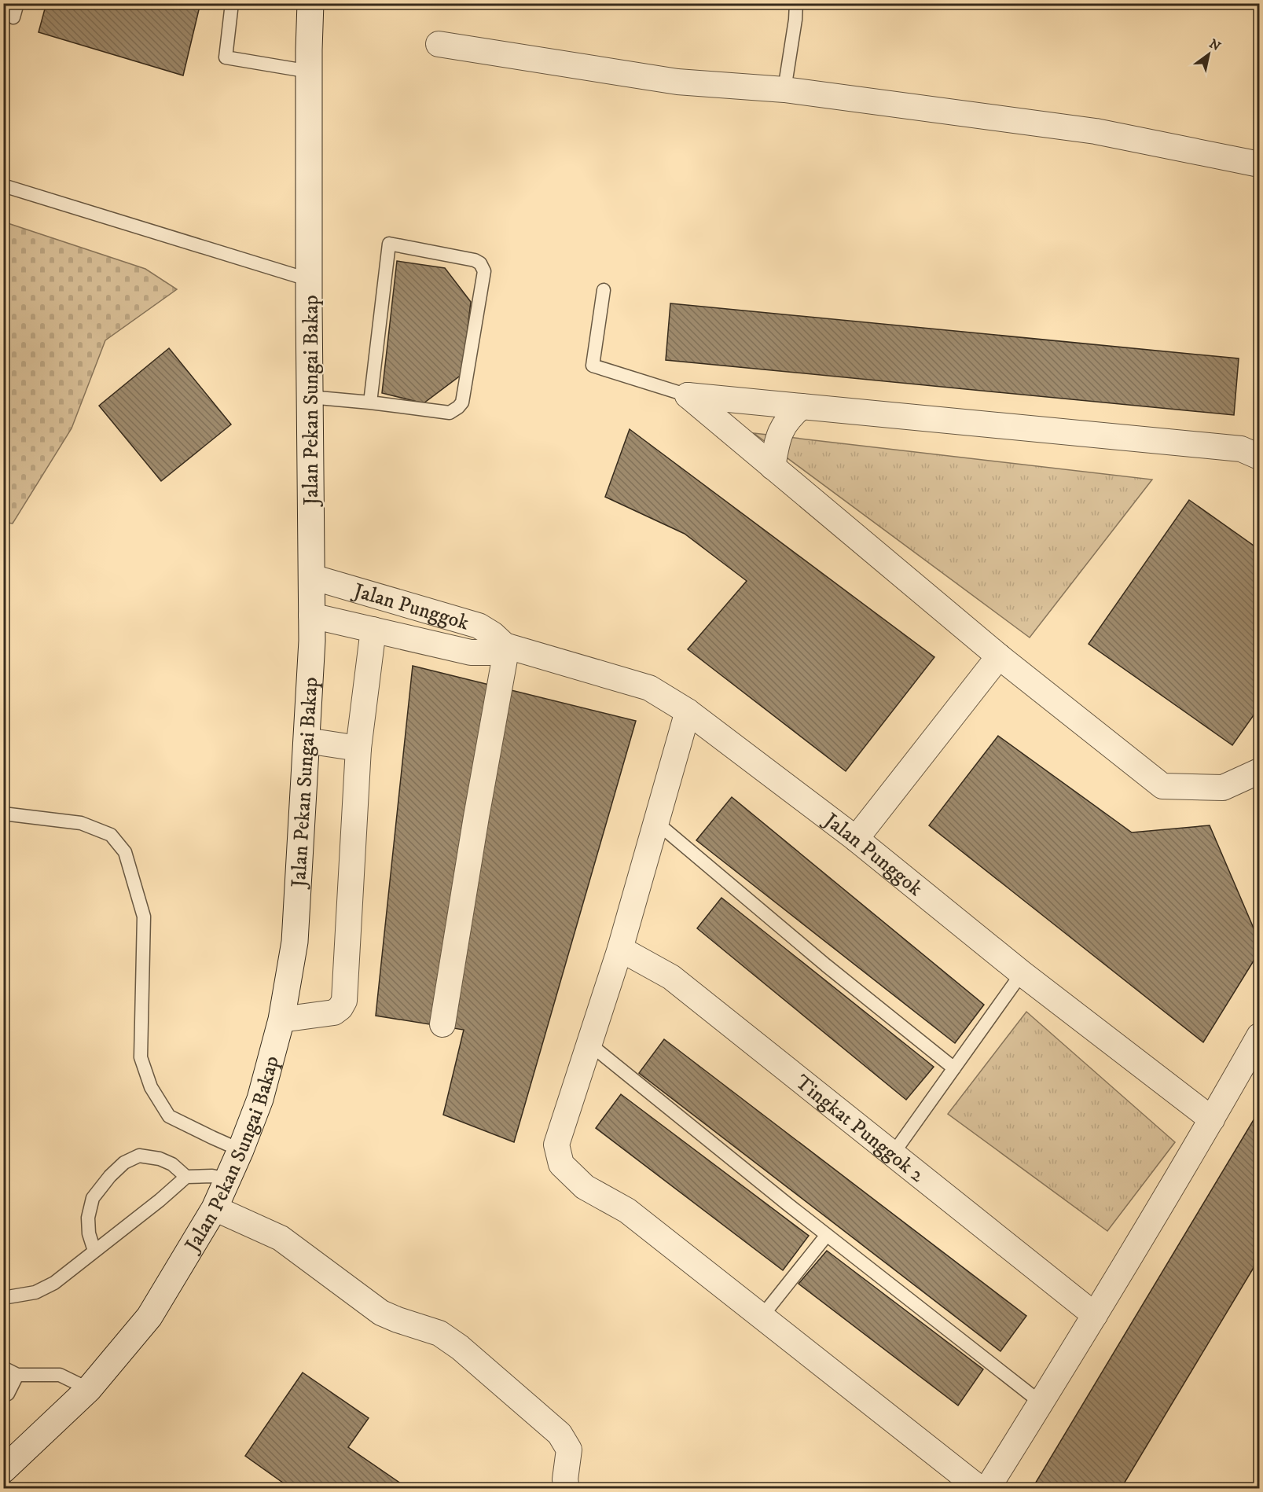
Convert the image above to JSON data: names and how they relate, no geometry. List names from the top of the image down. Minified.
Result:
{"streets":{"main road":["Jalan Pekan Sungai Bakap"],"street":["Jalan Punggok","Tingkat Punggok 2"]},"crossings":[["Jalan Pekan Sungai Bakap","Jalan Punggok"]],"north":"top right"}
